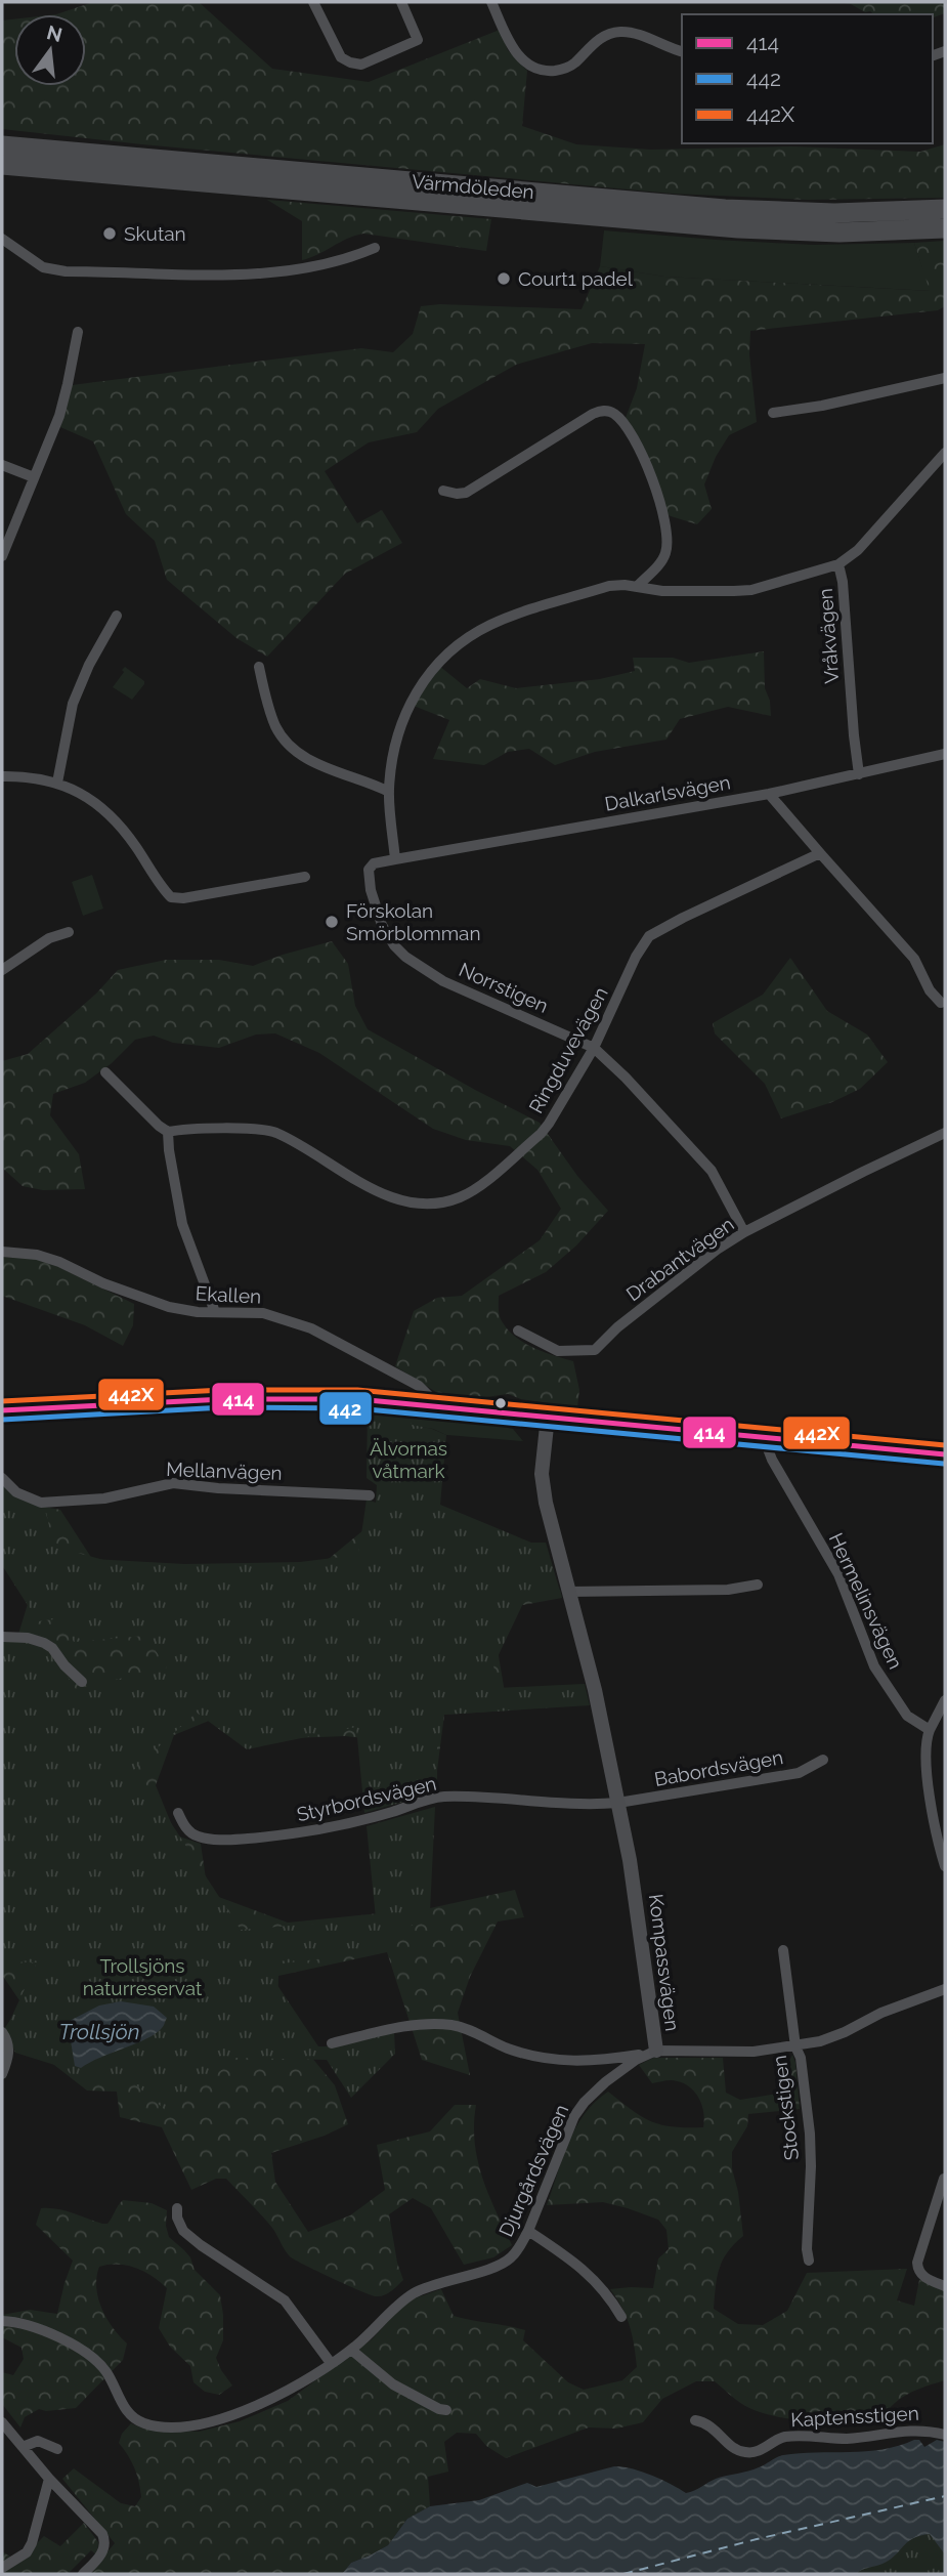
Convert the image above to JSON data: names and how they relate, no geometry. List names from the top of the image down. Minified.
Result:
{"streets":{"highway":["Värmdöleden"],"street":["Vråkvägen","Dalkarlsvägen","Norrstigen","Ringduvevägen","Drabantvägen","Ekallen","Mellanvägen","Hermelinsvägen","Babordsvägen","Styrbordsvägen","Kompassvägen","Stockstigen","Djurgårdsvägen","Kaptensstigen"]},"crossings":[["Vråkvägen","Dalkarlsvägen"],["Dalkarlsvägen","Norrstigen"],["Norrstigen","Ringduvevägen"],["Norrstigen","Drabantvägen"],["Babordsvägen","Styrbordsvägen"],["Babordsvägen","Kompassvägen"],["Styrbordsvägen","Kompassvägen"],["Kompassvägen","Djurgårdsvägen"],["Stockstigen","Djurgårdsvägen"]],"water":["Trollsjön"],"parks":["Älvornas våtmark","Trollsjöns naturreservat"],"places":["Skutan","Court1 padel","Förskolan Smörblomman"],"lines":["transit line 442X","transit line 414","transit line 442"],"legend":["414","442","442X"],"north":"top"}
